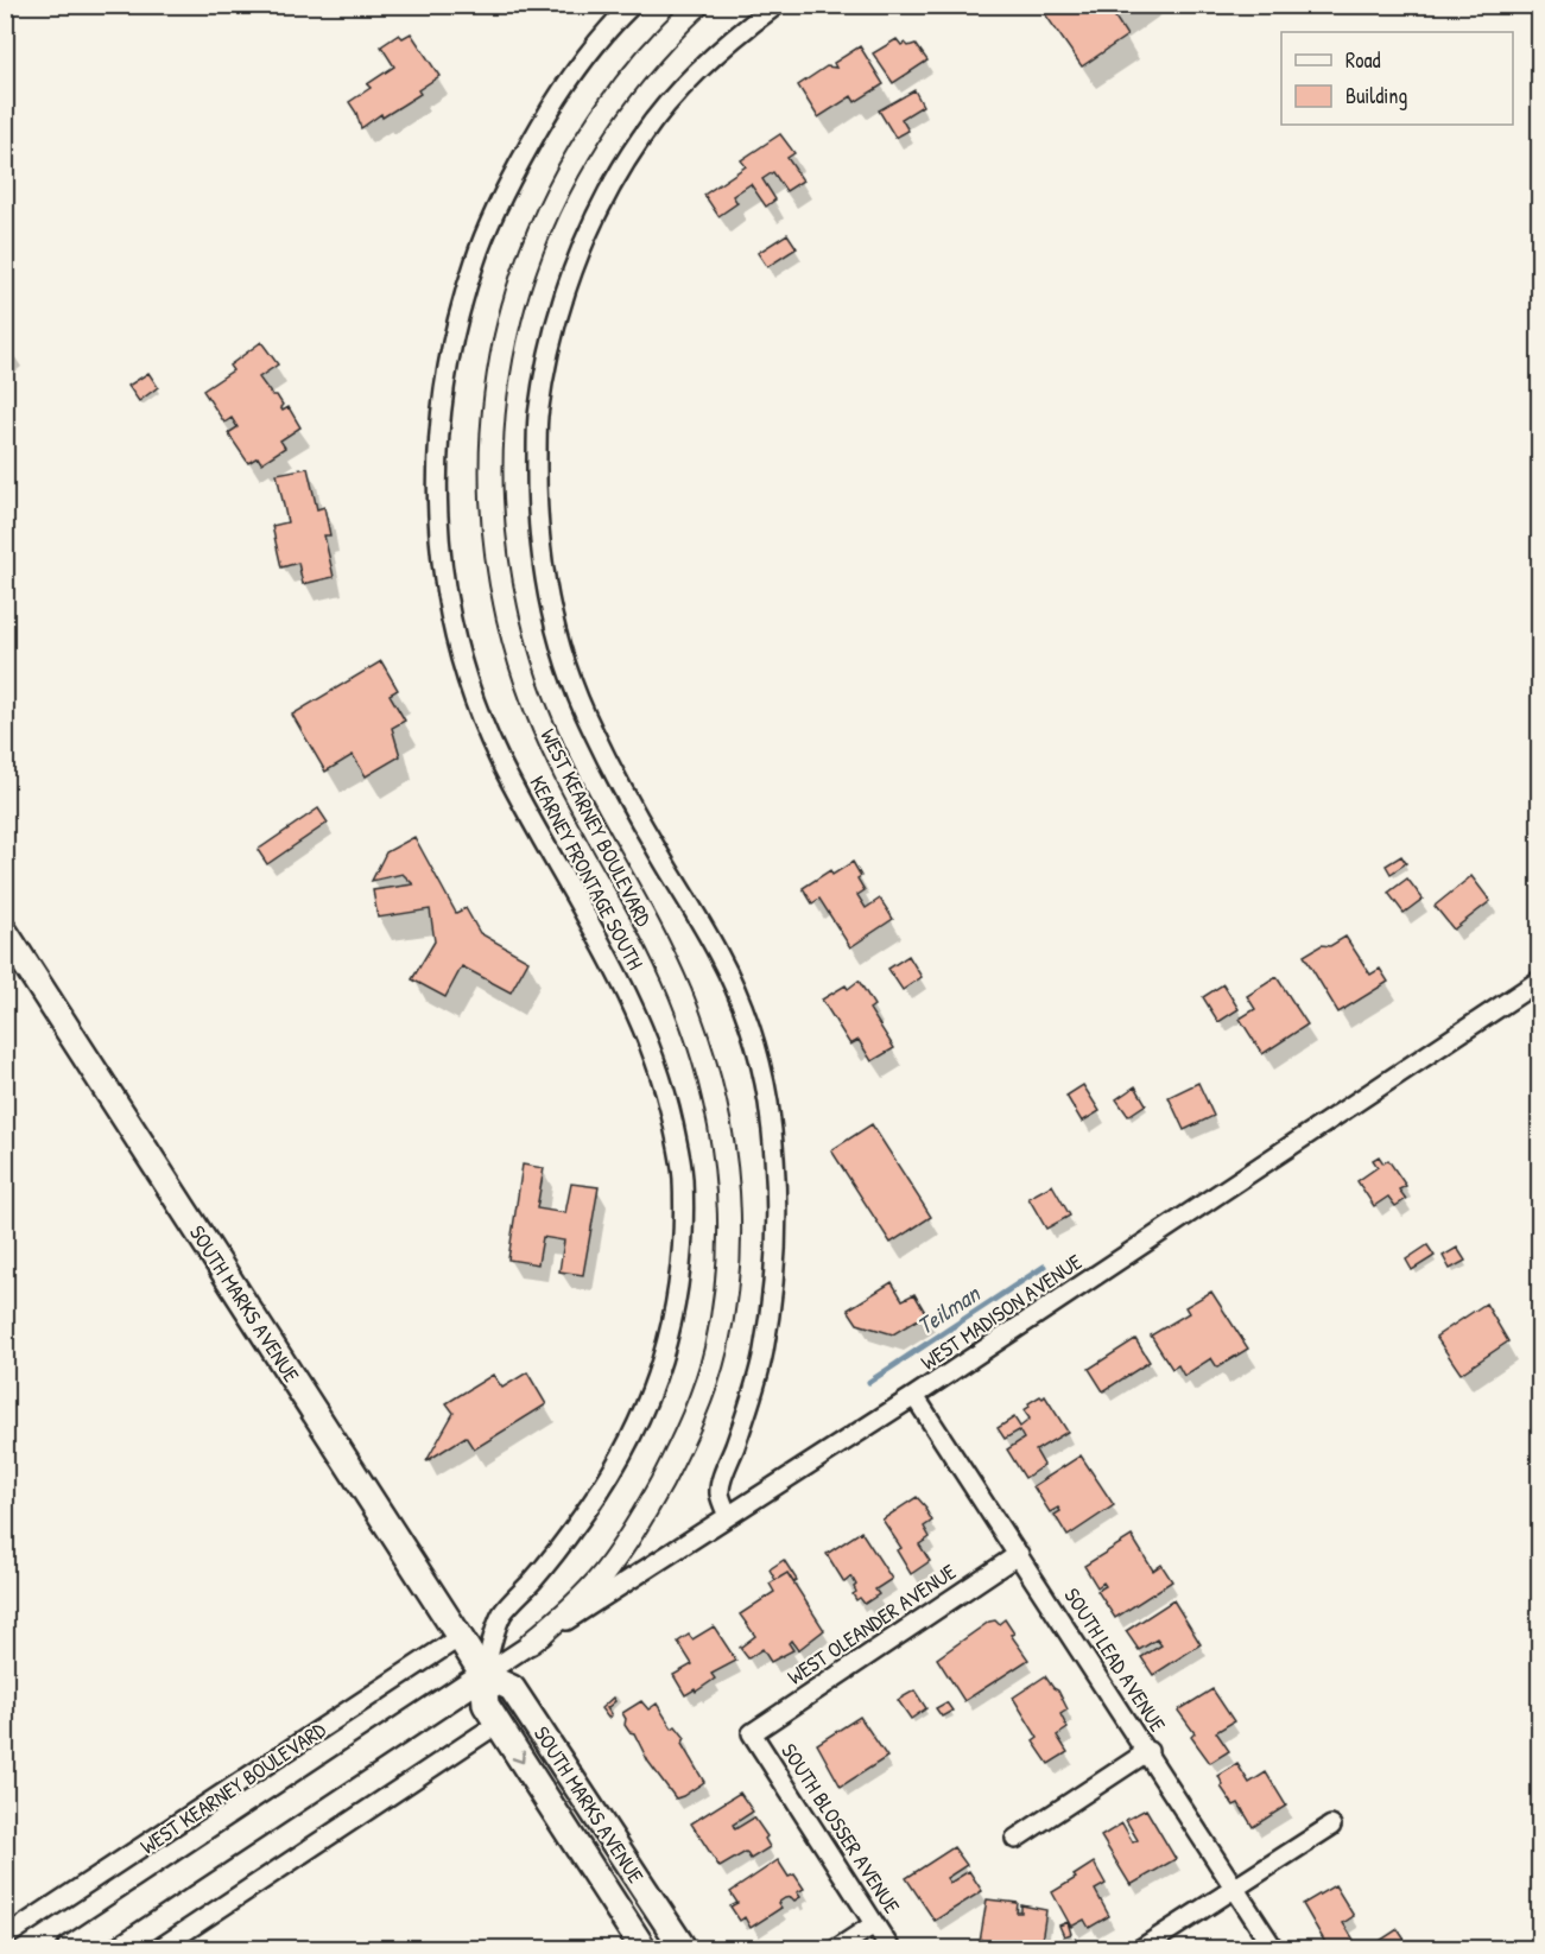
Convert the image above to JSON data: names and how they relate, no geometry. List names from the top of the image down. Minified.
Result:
{"streets":{"main road":["WEST KEARNEY BOULEVARD","SOUTH MARKS AVENUE"],"street":["KEARNEY FRONTAGE SOUTH","WEST MADISON AVENUE","WEST OLEANDER AVENUE","SOUTH LEAD AVENUE","SOUTH BLOSSER AVENUE"]},"crossings":[["WEST KEARNEY BOULEVARD","KEARNEY FRONTAGE SOUTH"],["WEST KEARNEY BOULEVARD","SOUTH MARKS AVENUE"],["WEST KEARNEY BOULEVARD","WEST MADISON AVENUE"],["KEARNEY FRONTAGE SOUTH","SOUTH MARKS AVENUE"],["KEARNEY FRONTAGE SOUTH","WEST MADISON AVENUE"],["SOUTH MARKS AVENUE","WEST MADISON AVENUE"],["WEST MADISON AVENUE","SOUTH LEAD AVENUE"],["WEST OLEANDER AVENUE","SOUTH LEAD AVENUE"],["WEST OLEANDER AVENUE","SOUTH BLOSSER AVENUE"]],"water":["Teilman"],"legend":["Road","Building"]}
